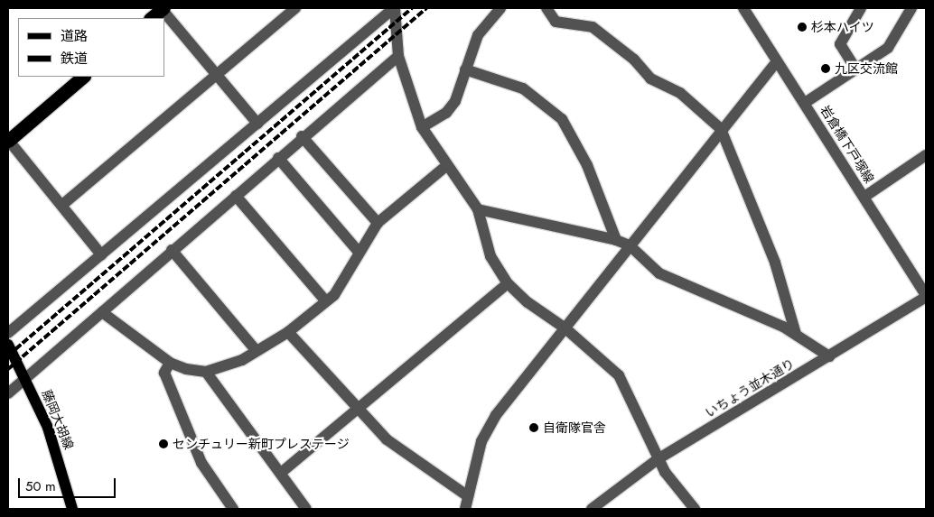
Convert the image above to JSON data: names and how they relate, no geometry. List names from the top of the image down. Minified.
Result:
{"streets":{"main road":["藤岡大胡線"],"street":["岩倉橋下戸塚線","いちょう並木通り"]},"crossings":[["岩倉橋下戸塚線","いちょう並木通り"]],"places":["杉本ハイツ","九区交流館","自衛隊官舎","センチュリー新町プレステージ"],"legend":["道路","鉄道"],"scale_bar":"50 m"}
